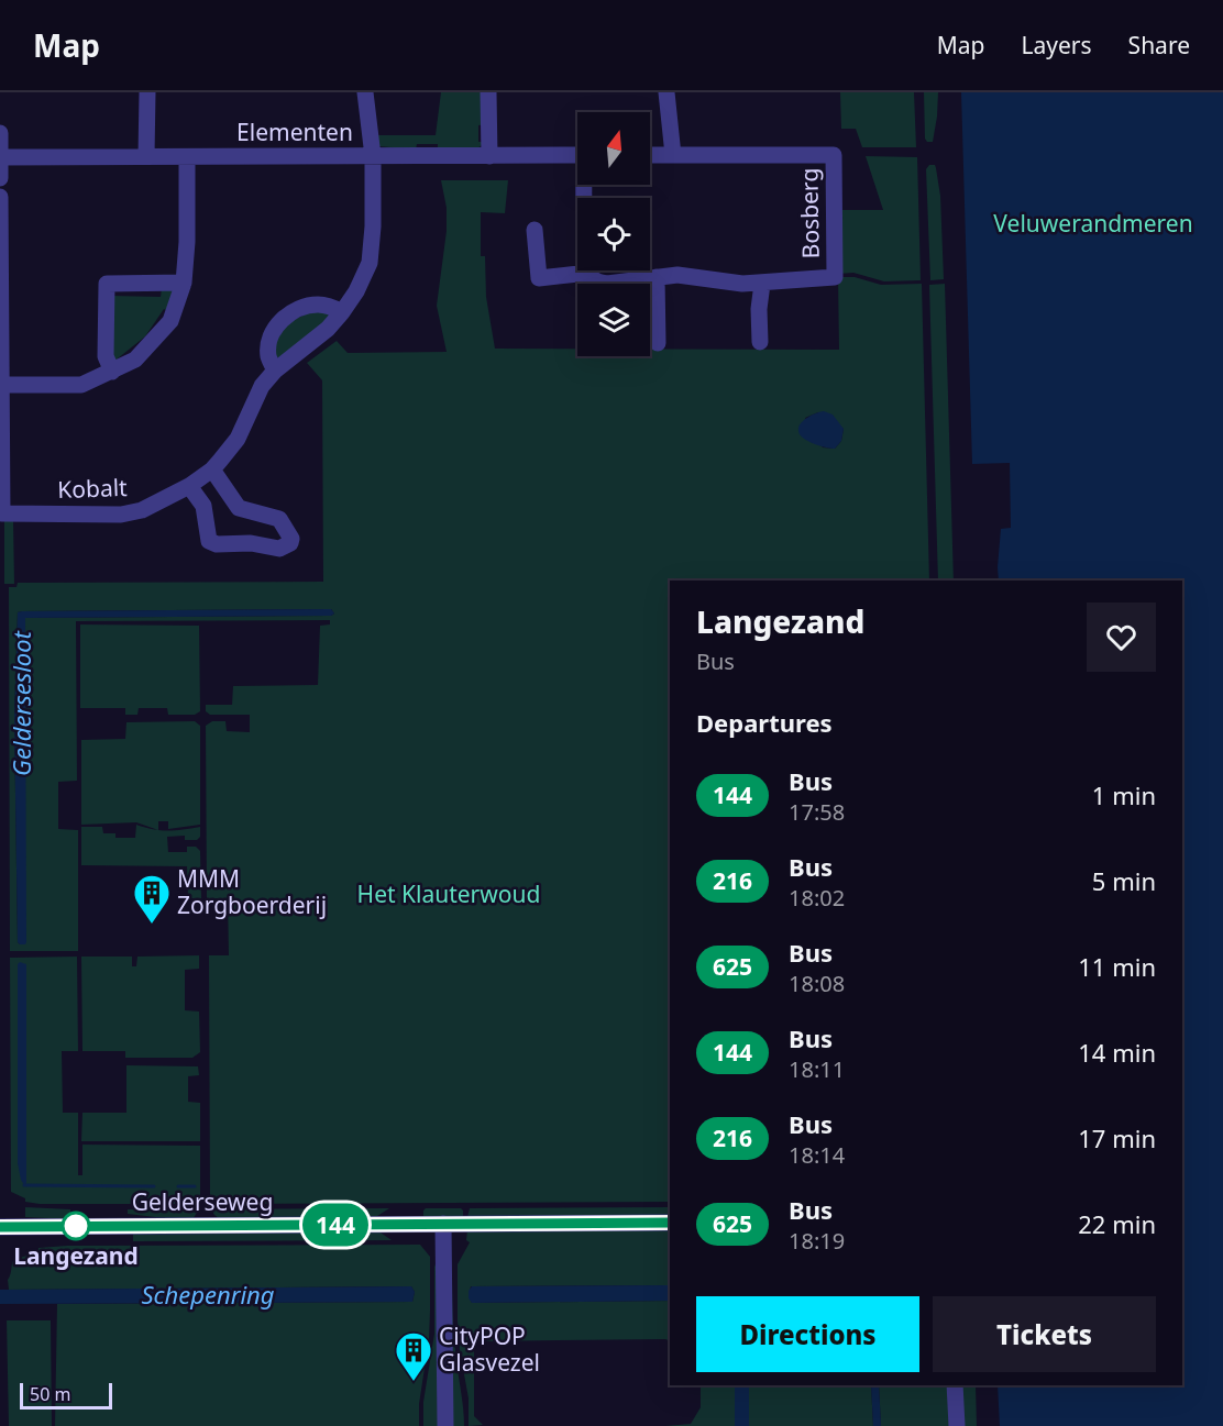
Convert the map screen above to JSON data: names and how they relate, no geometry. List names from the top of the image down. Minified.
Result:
{"streets":{"street":["Elementen","Bosberg","Kobalt","Gelderseweg"]},"crossings":[["Elementen","Kobalt"]],"water":["Geldersesloot","Schepenring"],"parks":["Veluwerandmeren","Het Klauterwoud"],"places":{"building":["MMM Zorgboerderij","CityPOP Glasvezel"],"other":["Langezand"]},"lines":["bus line 144"],"scale_bar":"50 m","north":"top","page":{"header":"Map","nav":["Map","Layers","Share"],"on_map":"144","heading":[["Langezand","Bus"],"Departures"],"list":[{"mark":"144","name":"Bus","note":"17:58","value":"1 min"},{"mark":"216","name":"Bus","note":"18:02","value":"5 min"},{"mark":"625","name":"Bus","note":"18:08","value":"11 min"},{"mark":"144","name":"Bus","note":"18:11","value":"14 min"},{"mark":"216","name":"Bus","note":"18:14","value":"17 min"},{"mark":"625","name":"Bus","note":"18:19","value":"22 min"}],"buttons":["Directions","Tickets"],"scale":"50 m"}}
